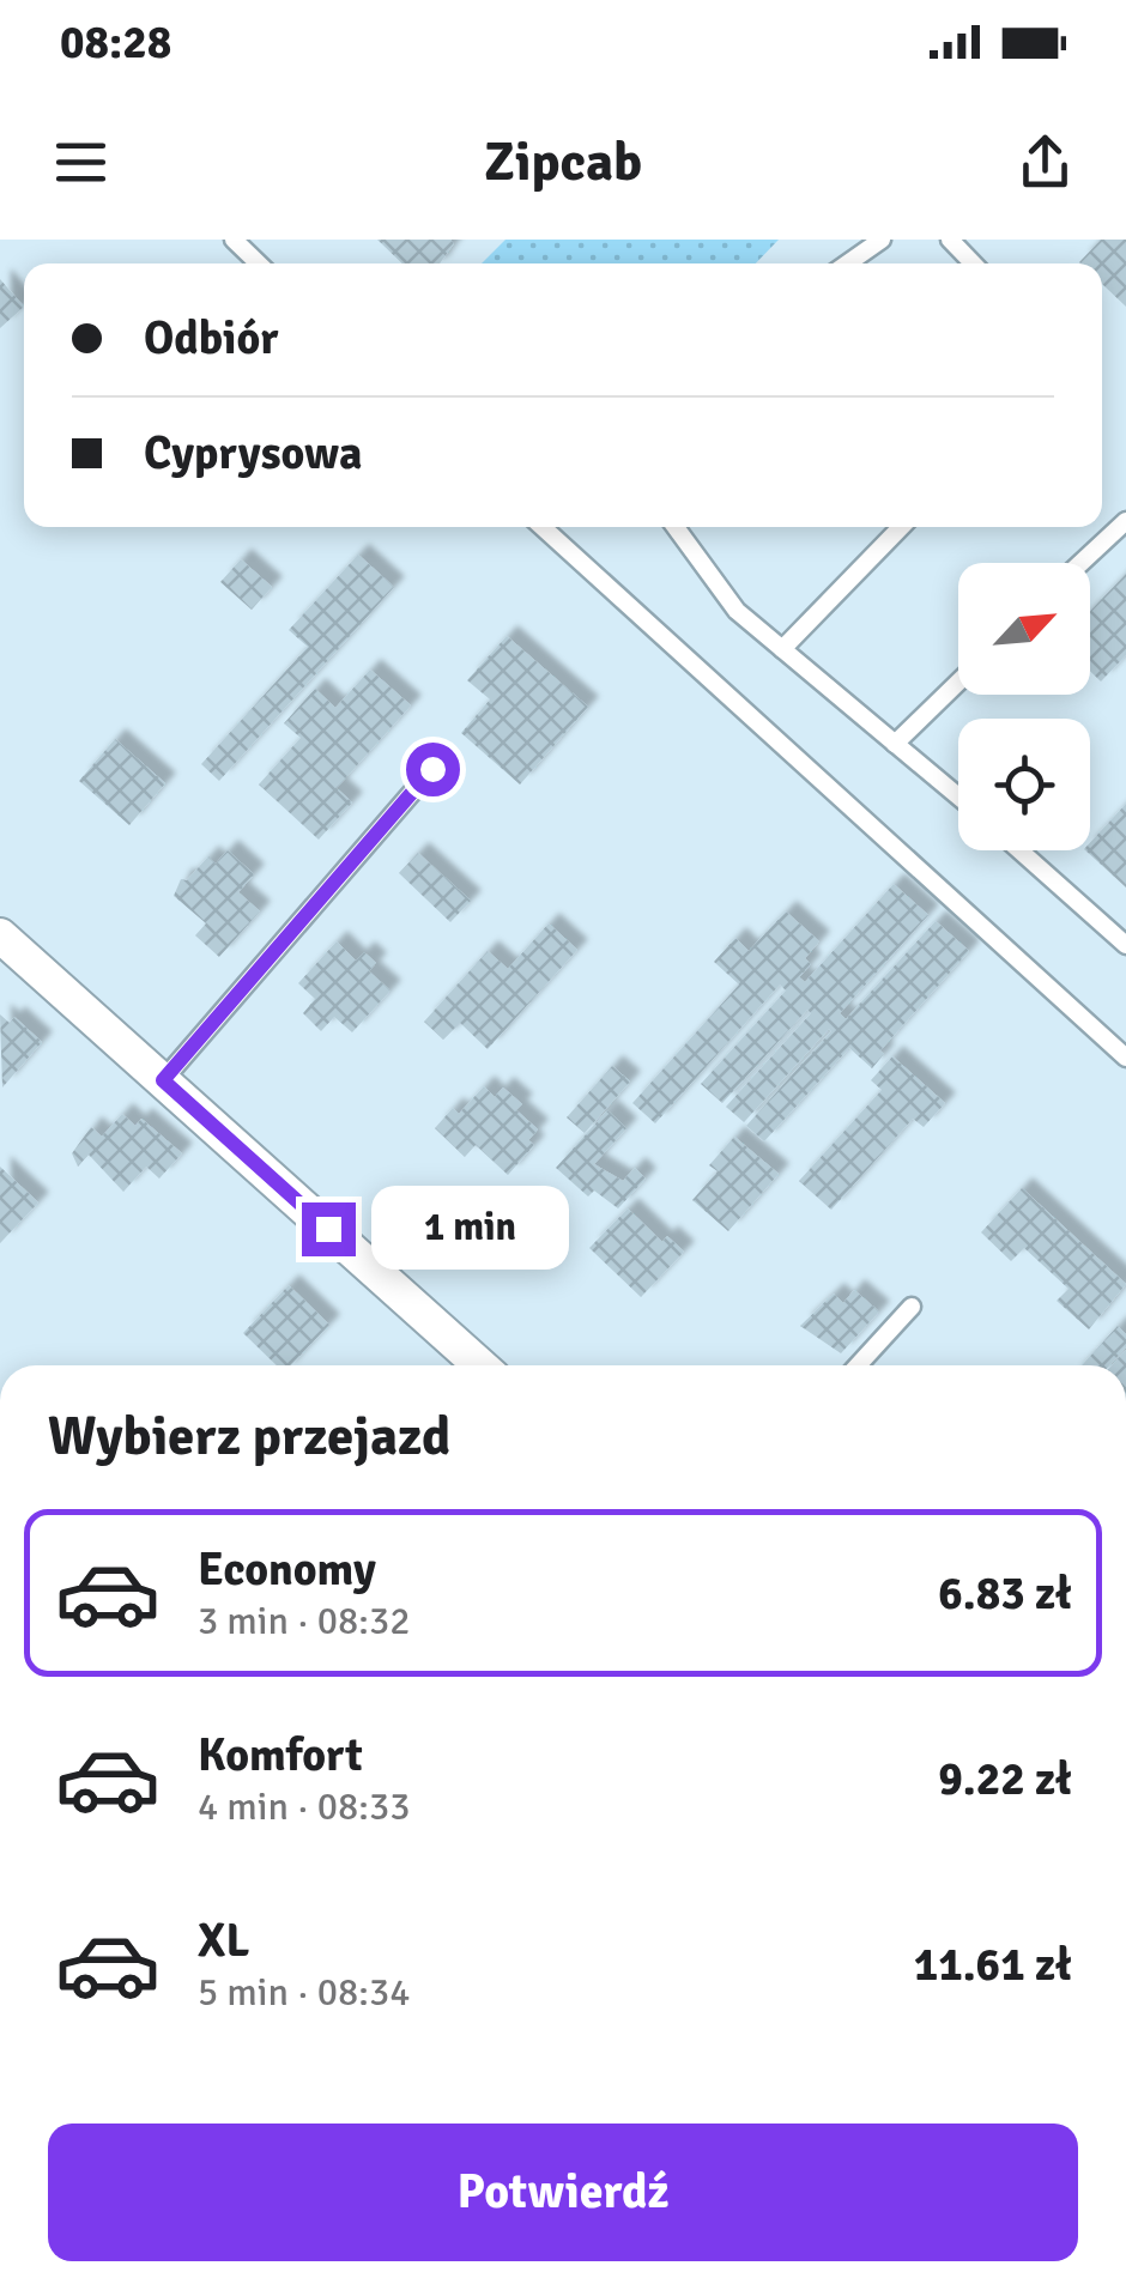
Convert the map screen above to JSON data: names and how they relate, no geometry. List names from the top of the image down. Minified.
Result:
{"north":"top right","page":{"status":"08:28","header":"Zipcab","banner":["Odbiór","Cyprysowa"],"bubble":"1 min","heading":"Wybierz przejazd","list":[{"name":"Economy","note":"3 min · 08:32","value":"6.83 zł"},{"name":"Komfort","note":"4 min · 08:33","value":"9.22 zł"},{"name":"XL","note":"5 min · 08:34","value":"11.61 zł"}],"buttons":"Potwierdź"}}
